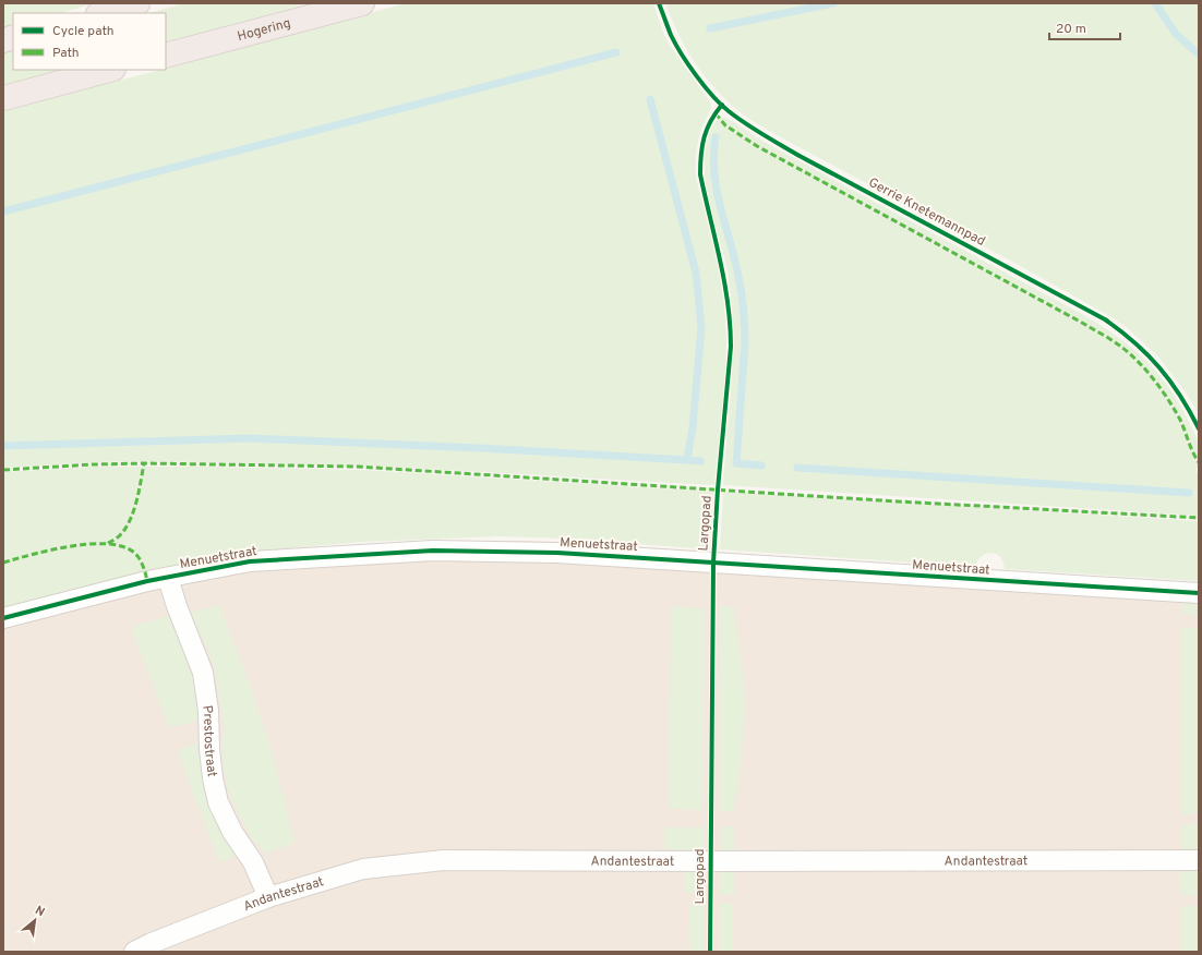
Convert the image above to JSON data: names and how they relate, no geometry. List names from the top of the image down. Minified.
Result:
{"streets":{"highway":["Hogering"],"street":["Menuetstraat","Prestostraat","Andantestraat"],"cycle path":["Gerrie Knetemannpad","Largopad"]},"crossings":[["Menuetstraat","Prestostraat"],["Prestostraat","Andantestraat"]],"legend":["Cycle path","Path"],"scale_bar":"20 m","north":"top right"}
